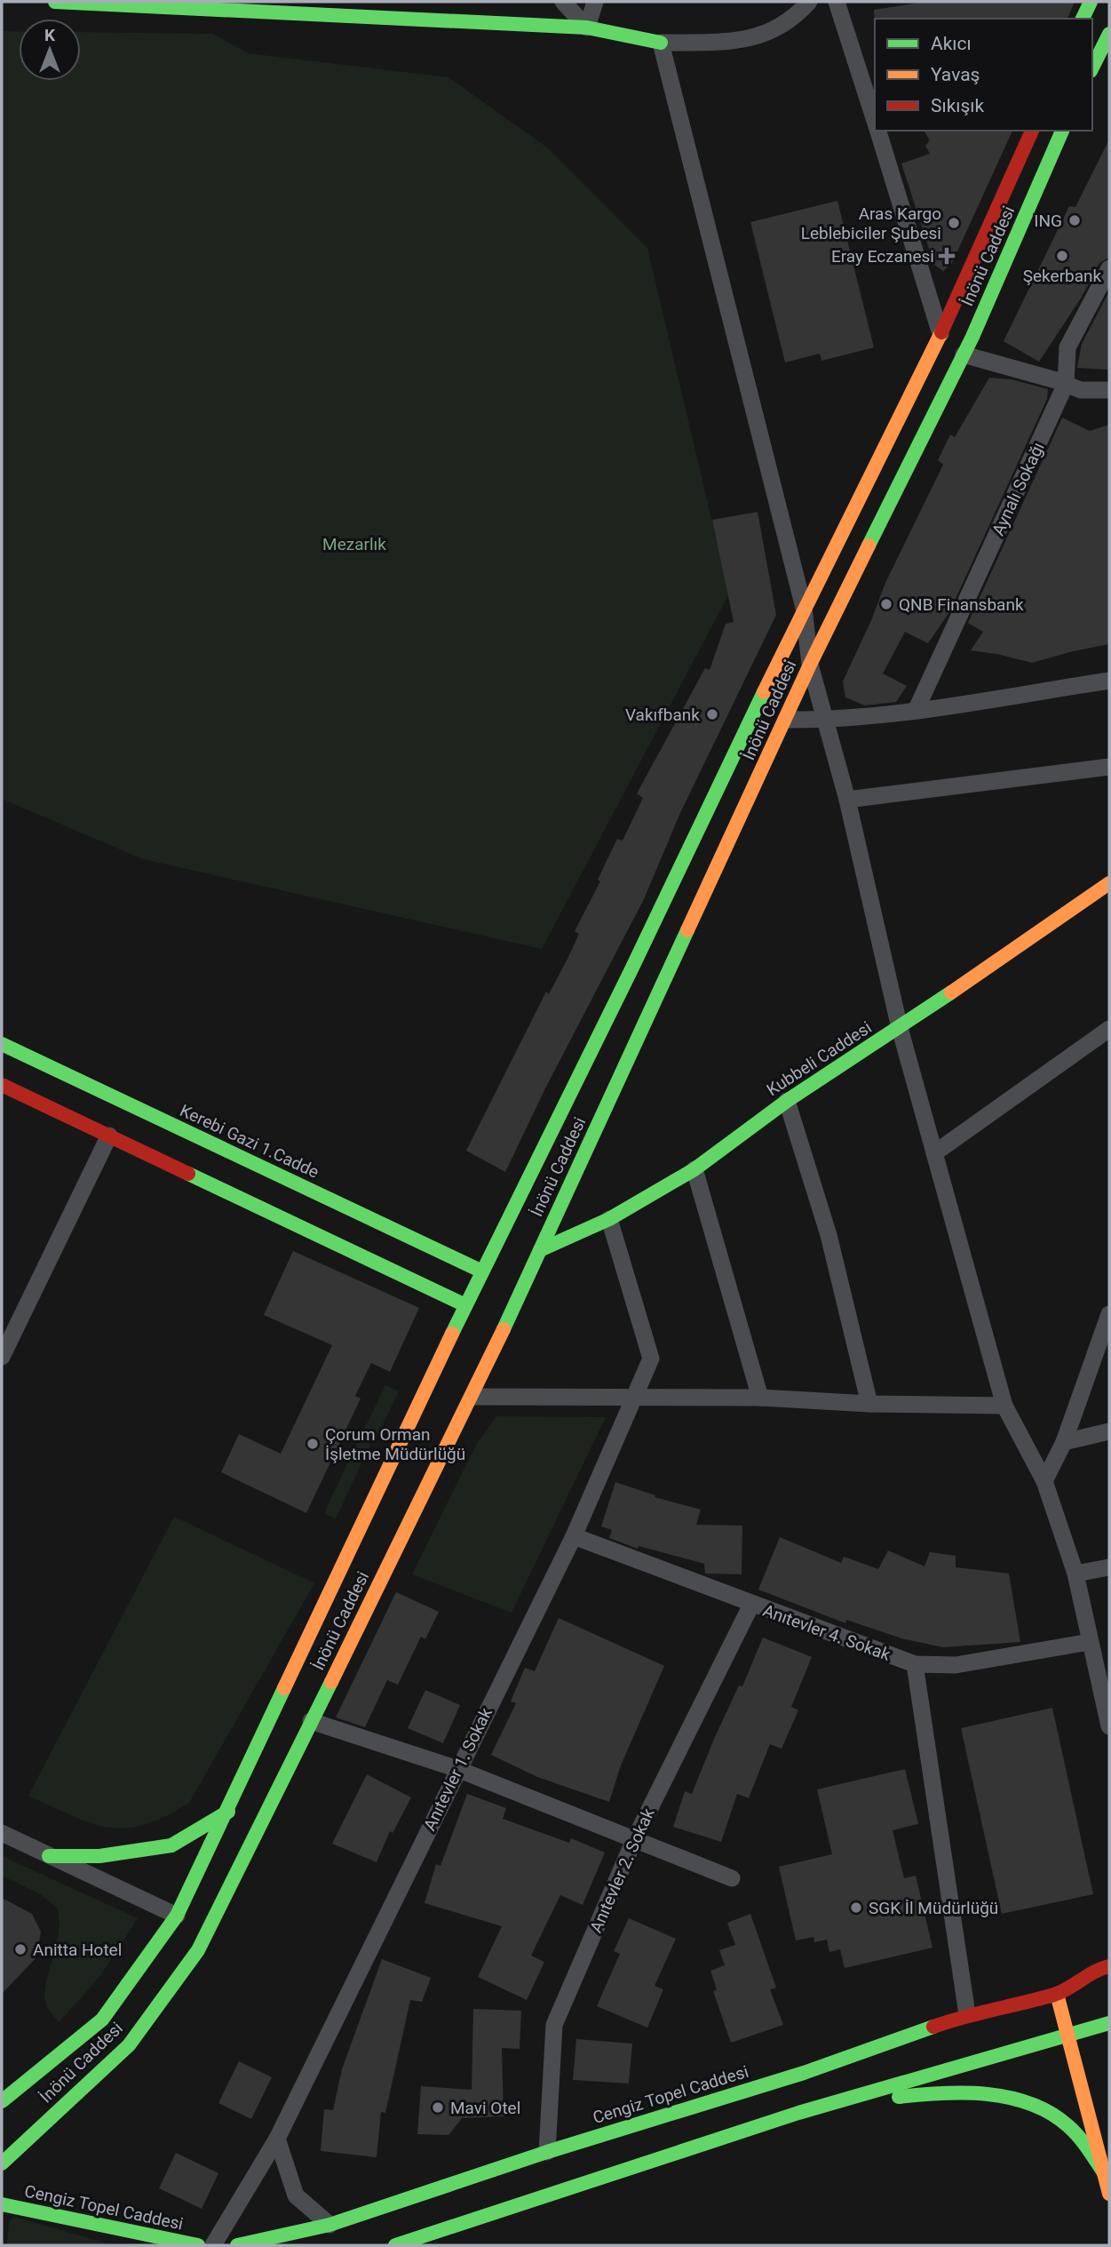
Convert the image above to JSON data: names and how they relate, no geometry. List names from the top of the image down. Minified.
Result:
{"streets":{"street":["İnönü Caddesi","Aynalı Sokağı","Kubbeli Caddesi","Kerebi Gazi 1.Cadde","Anıtevler 4. Sokak","Anıtevler 1. Sokak","Anıtevler 2. Sokak","Cengiz Topel Caddesi"]},"crossings":[["İnönü Caddesi","Kubbeli Caddesi"],["İnönü Caddesi","Kerebi Gazi 1.Cadde"],["Kubbeli Caddesi","Anıtevler 1. Sokak"],["Anıtevler 4. Sokak","Anıtevler 1. Sokak"],["Anıtevler 4. Sokak","Anıtevler 2. Sokak"],["Anıtevler 2. Sokak","Cengiz Topel Caddesi"]],"parks":["Mezarlık"],"places":{"other":["ING","Aras Kargo Leblebiciler Şubesi","Şekerbank","QNB Finansbank","Vakıfbank","Çorum Orman İşletme Müdürlüğü","SGK İl Müdürlüğü","Anitta Hotel","Mavi Otel"],"health":["Eray Eczanesi"]},"legend":["Akıcı","Yavaş","Sıkışık"],"north":"top"}
